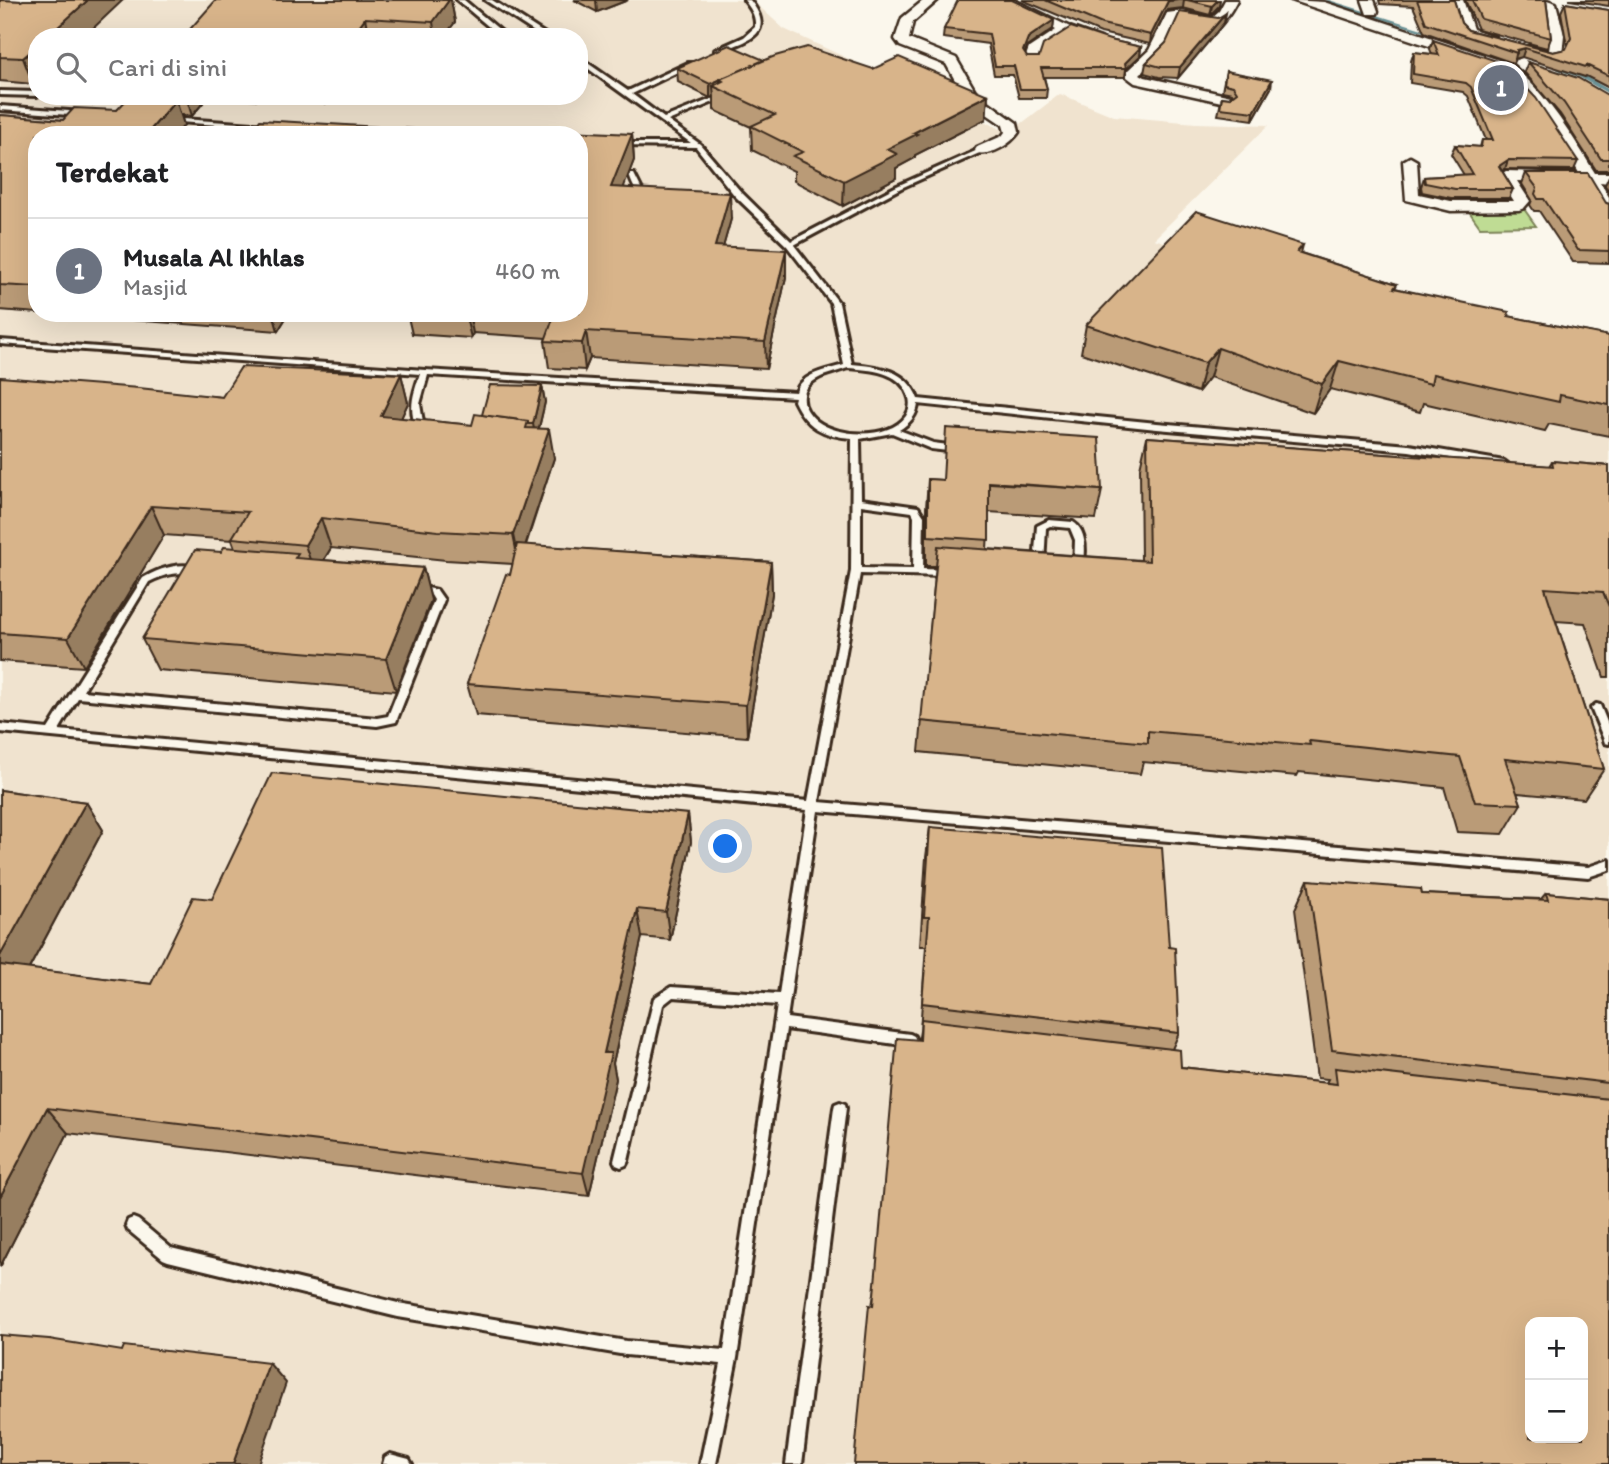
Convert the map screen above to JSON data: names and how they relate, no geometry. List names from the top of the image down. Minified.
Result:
{"page":{"search":"Cari di sini","pins":"1","heading":"Terdekat","list":[{"mark":"1","name":"Musala Al Ikhlas","note":"Masjid","value":"460 m"}],"map_buttons":["+","−"]}}
